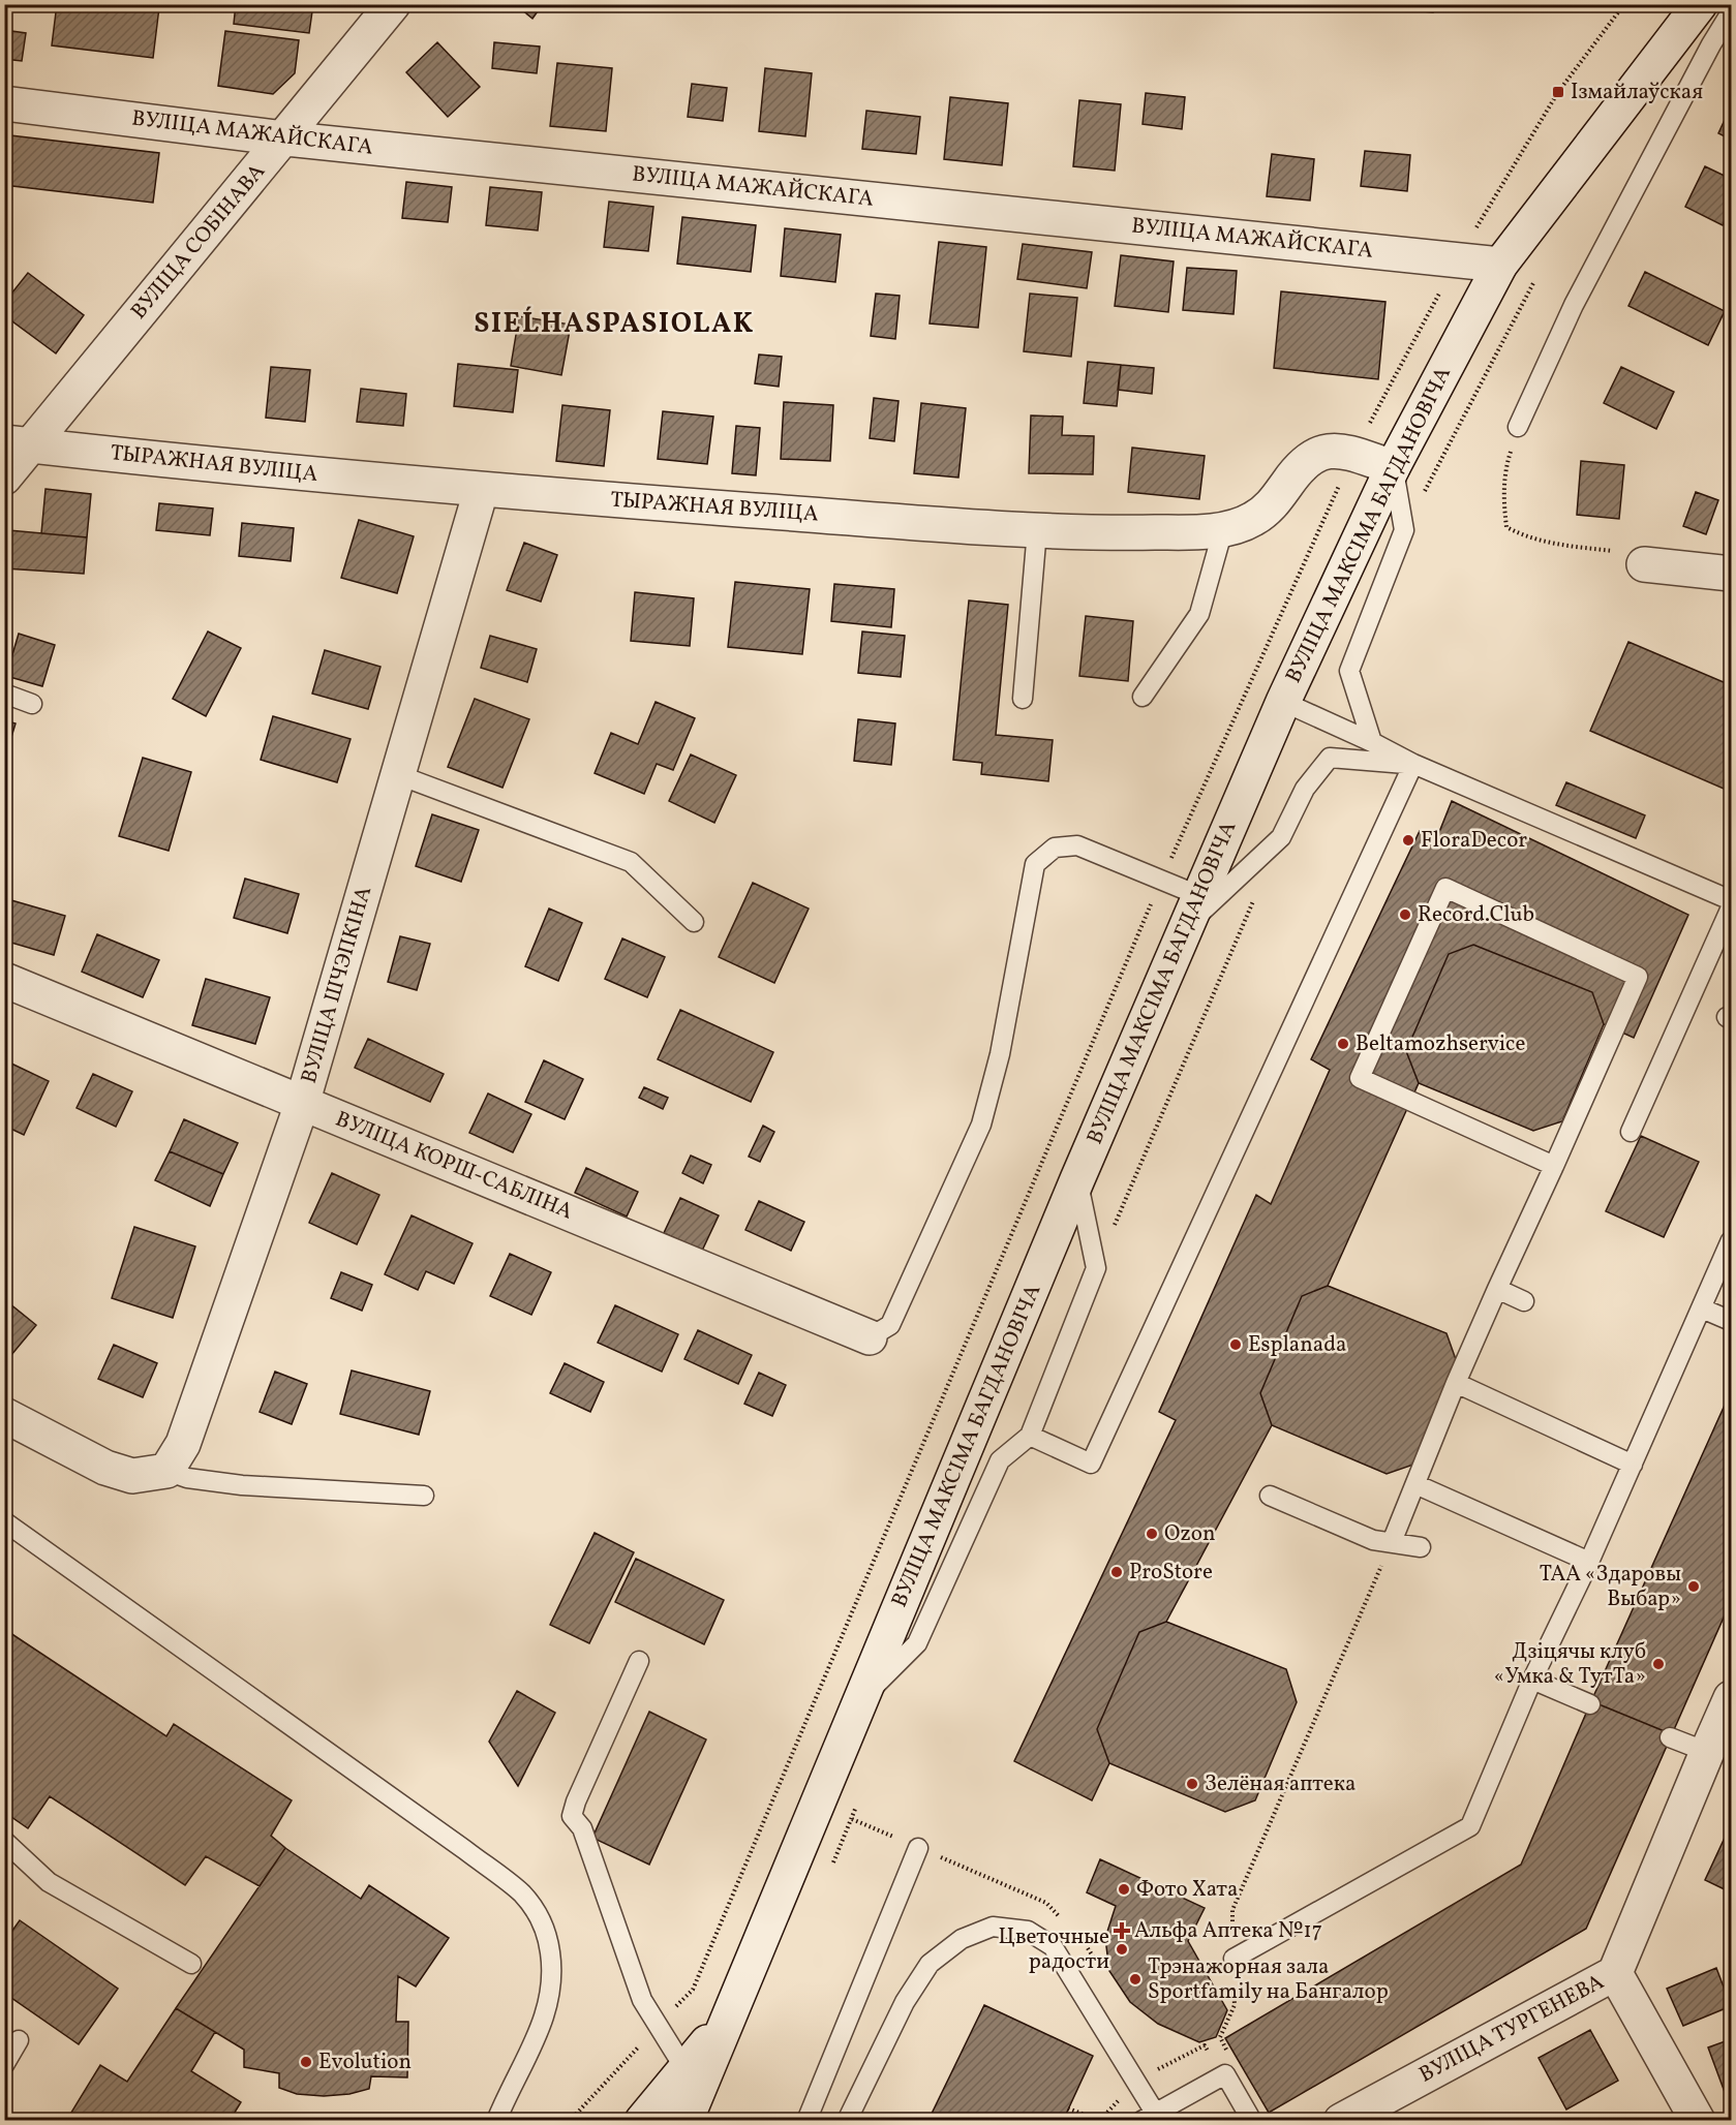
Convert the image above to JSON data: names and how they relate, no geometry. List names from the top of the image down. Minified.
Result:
{"streets":{"street":["ВУЛІЦА МАЖАЙСКАГА","ВУЛІЦА СОБІНАВА","ТЫРАЖНАЯ ВУЛІЦА","ВУЛІЦА МАКСІМА БАГДАНОВІЧА","ВУЛІЦА ШЧЭПКІНА","ВУЛІЦА КОРШ-САБЛІНА","ВУЛІЦА ТУРГЕНЕВА"]},"crossings":[["ВУЛІЦА МАЖАЙСКАГА","ВУЛІЦА СОБІНАВА"],["ВУЛІЦА МАЖАЙСКАГА","ВУЛІЦА МАКСІМА БАГДАНОВІЧА"],["ВУЛІЦА СОБІНАВА","ТЫРАЖНАЯ ВУЛІЦА"],["ТЫРАЖНАЯ ВУЛІЦА","ВУЛІЦА МАКСІМА БАГДАНОВІЧА"],["ТЫРАЖНАЯ ВУЛІЦА","ВУЛІЦА ШЧЭПКІНА"],["ВУЛІЦА ШЧЭПКІНА","ВУЛІЦА КОРШ-САБЛІНА"]],"districts":["SIEĹHASPASIOLAK"],"places":{"transit":["Ізмайлаўская"],"other":["FloraDecor","Record.Club","Beltamozhservice","Esplanada","Ozon","ProStore","ТАА «Здаровы Выбар»","Дзіцячы клуб «Умка & ТутТа»","Зелёная аптека","Фото Хата","Цветочные радости","Трэнажорная зала Sportfamily на Бангалор","Evolution"],"health":["Альфа Аптека №17"]}}
